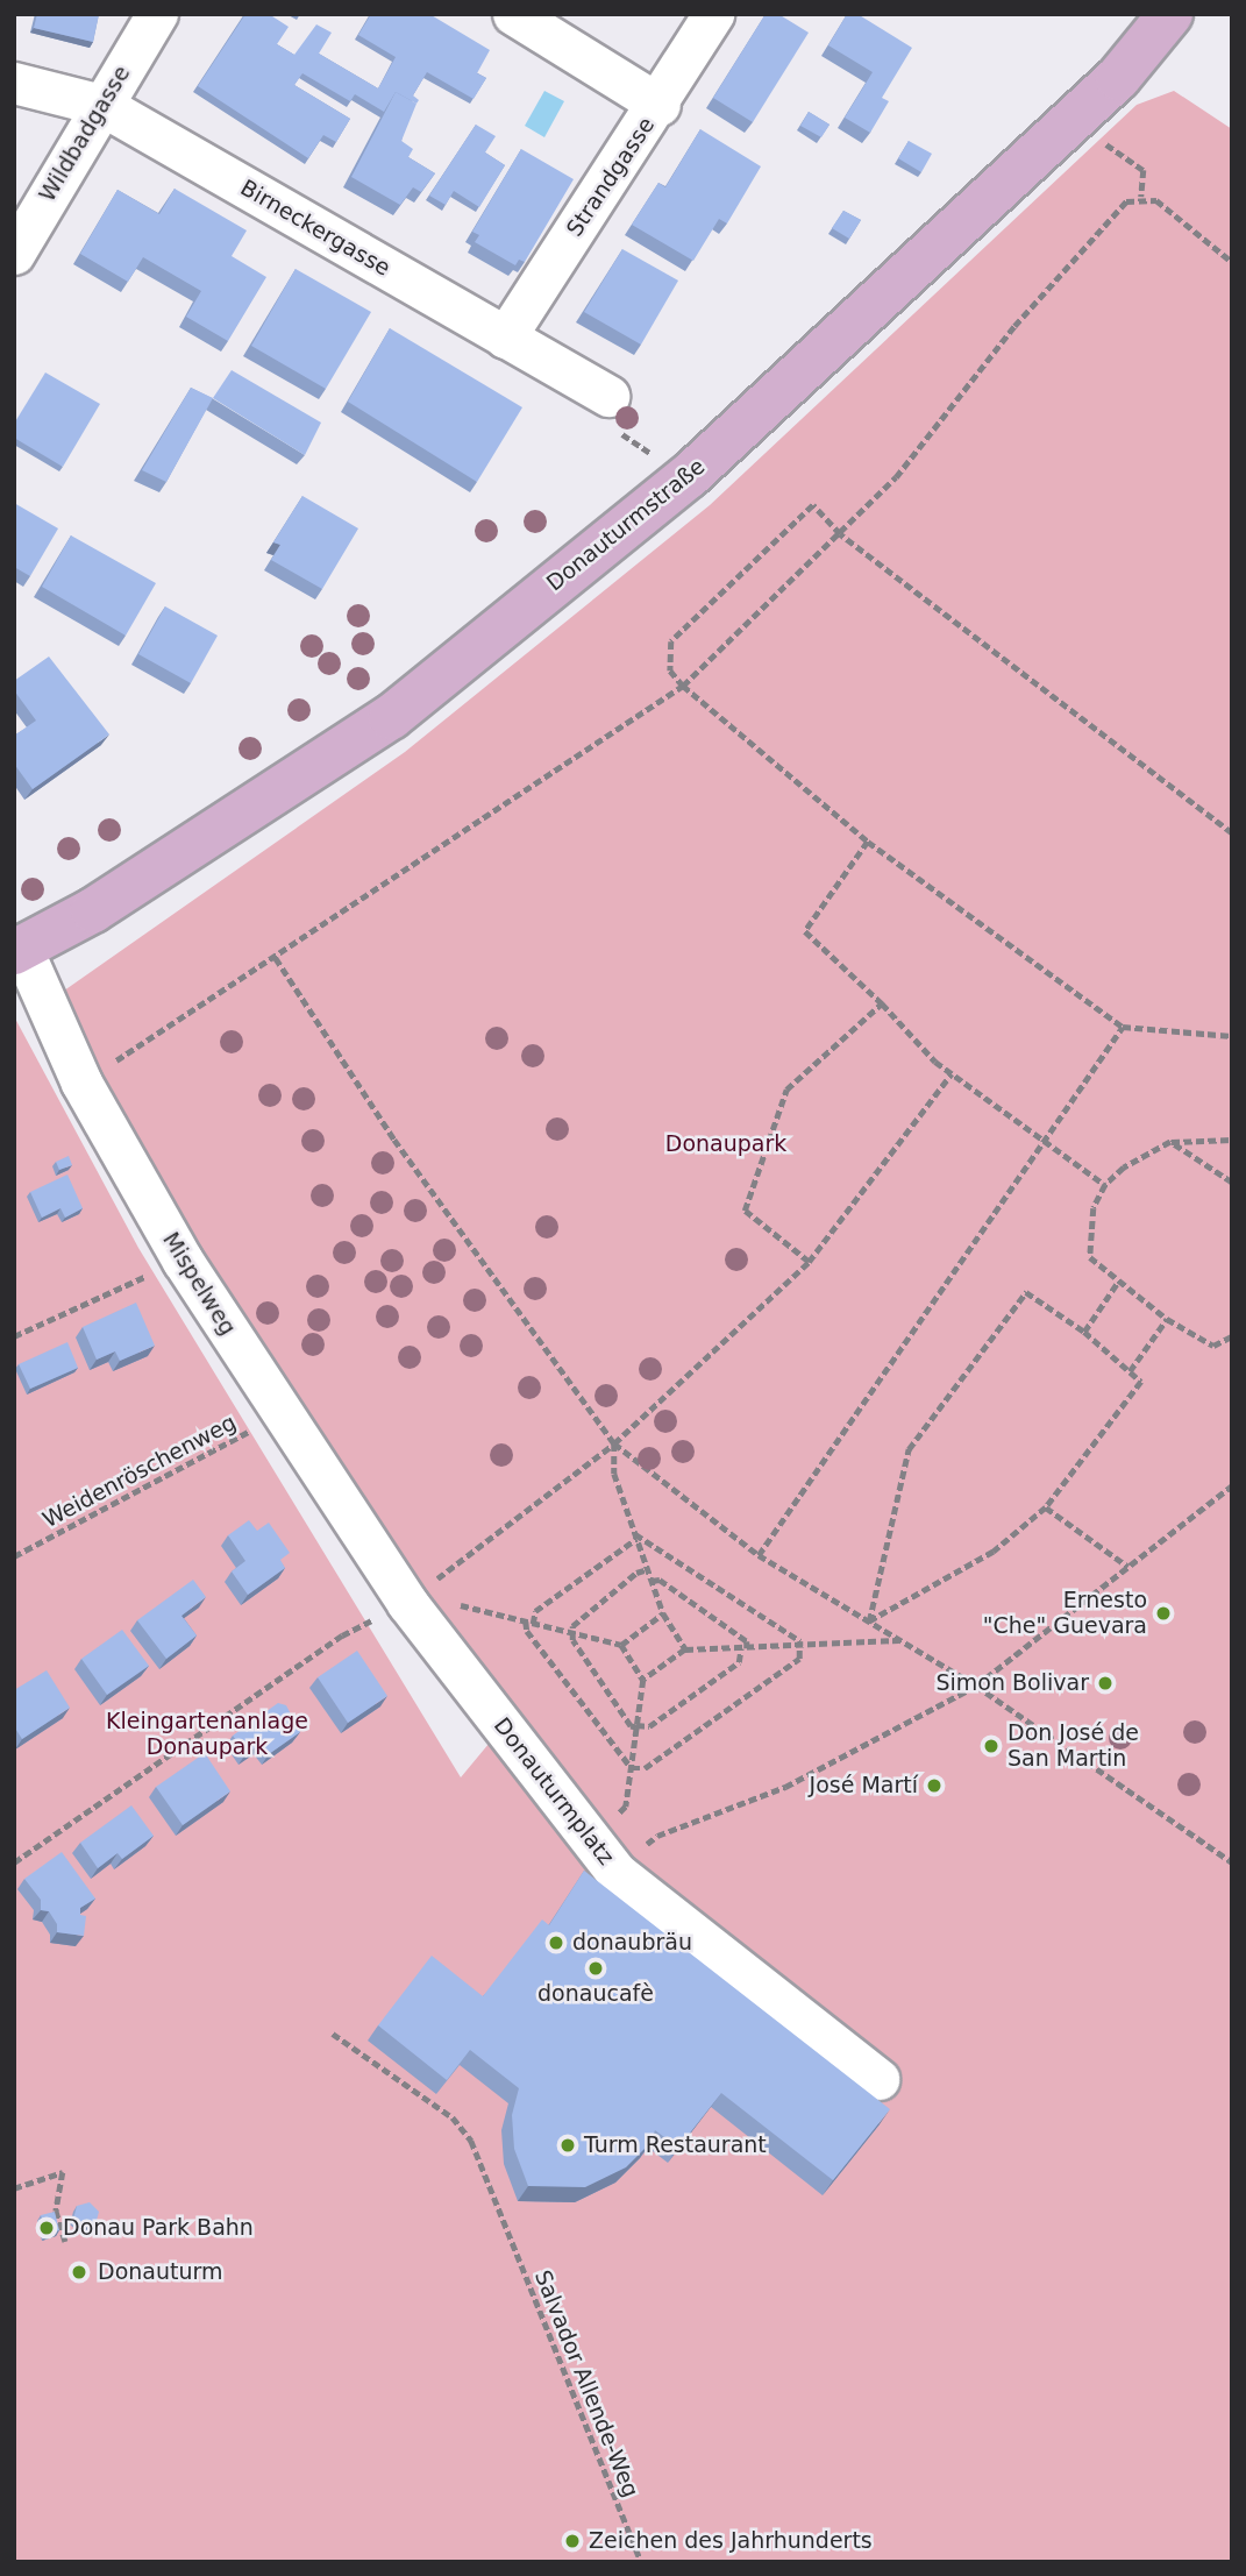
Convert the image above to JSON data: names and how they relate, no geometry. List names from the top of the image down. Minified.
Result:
{"streets":{"main road":["Donauturmstraße"],"street":["Wildbadgasse","Strandgasse","Birneckergasse","Mispelweg","Donauturmplatz"],"path":["Weidenröschenweg","Salvador Allende-Weg"]},"crossings":[["Wildbadgasse","Birneckergasse"],["Strandgasse","Birneckergasse"],["Donauturmstraße","Mispelweg"],["Mispelweg","Weidenröschenweg"],["Mispelweg","Donauturmplatz"]],"parks":["Donaupark","Kleingartenanlage Donaupark"],"places":["Ernesto \"Che\" Guevara","Simon Bolivar","Don José de San Martin","José Martí","donaubräu","donaucafè","Turm Restaurant","Donau Park Bahn","Donauturm","Zeichen des Jahrhunderts"]}
